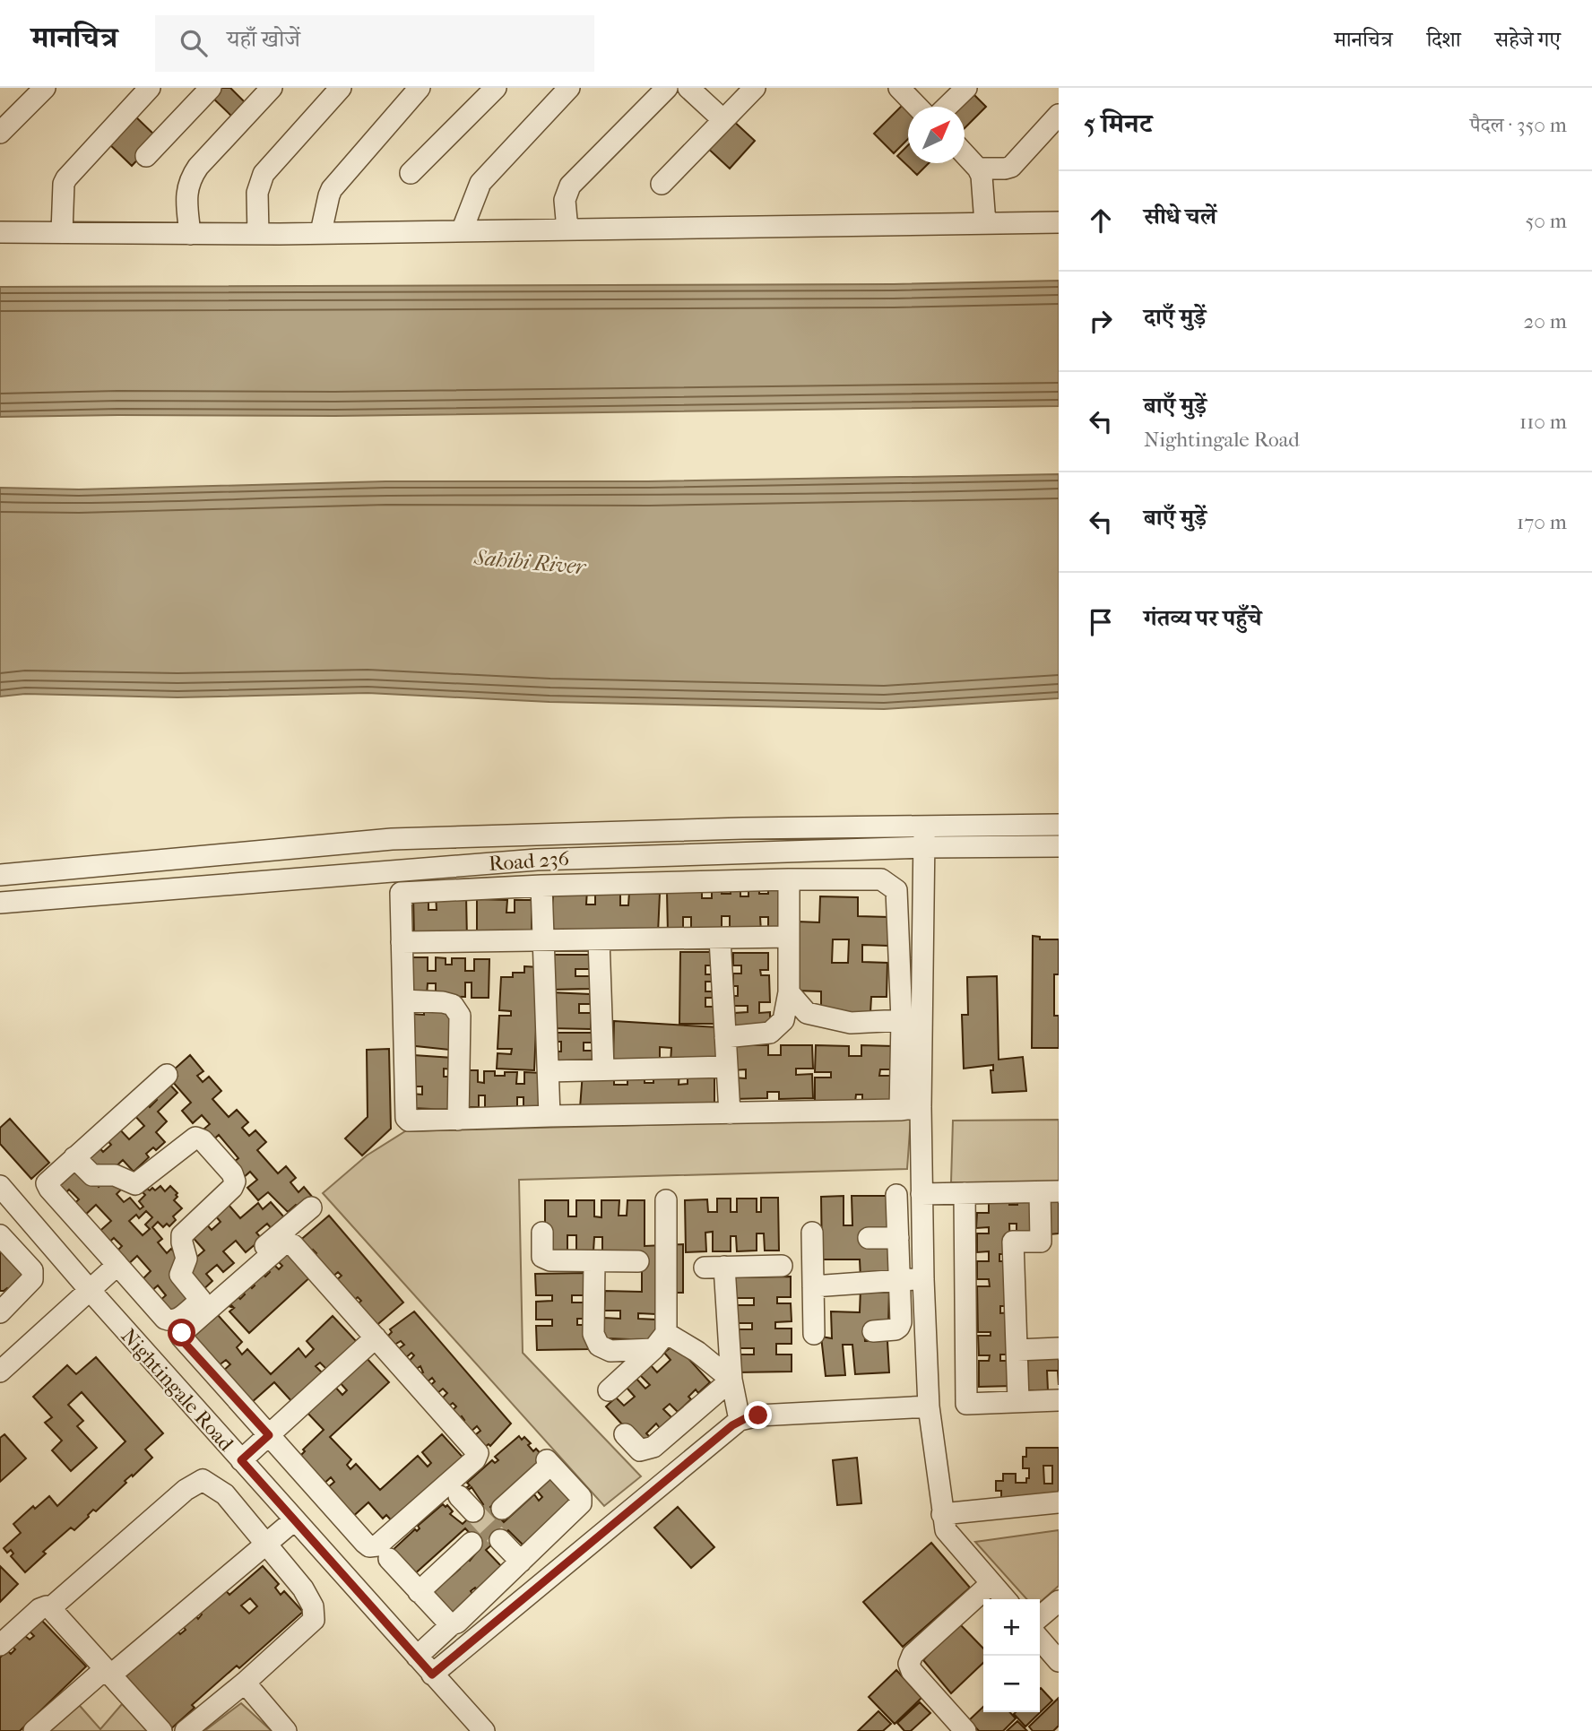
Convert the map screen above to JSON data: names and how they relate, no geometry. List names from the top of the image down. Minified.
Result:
{"streets":{"street":["Road 236","Nightingale Road"]},"water":["Sahibi River"],"north":"top right","page":{"header":"मानचित्र","search":"यहाँ खोजें","nav":["मानचित्र","दिशा","सहेजे गए"],"heading":["5 मिनट","पैदल · 350 m"],"list":[["सीधे चलें","50 m"],["दाएँ मुड़ें","20 m"],["बाएँ मुड़ें","Nightingale Road","110 m"],["बाएँ मुड़ें","170 m"],"गंतव्य पर पहुँचे"],"map_buttons":["+","−"]}}
